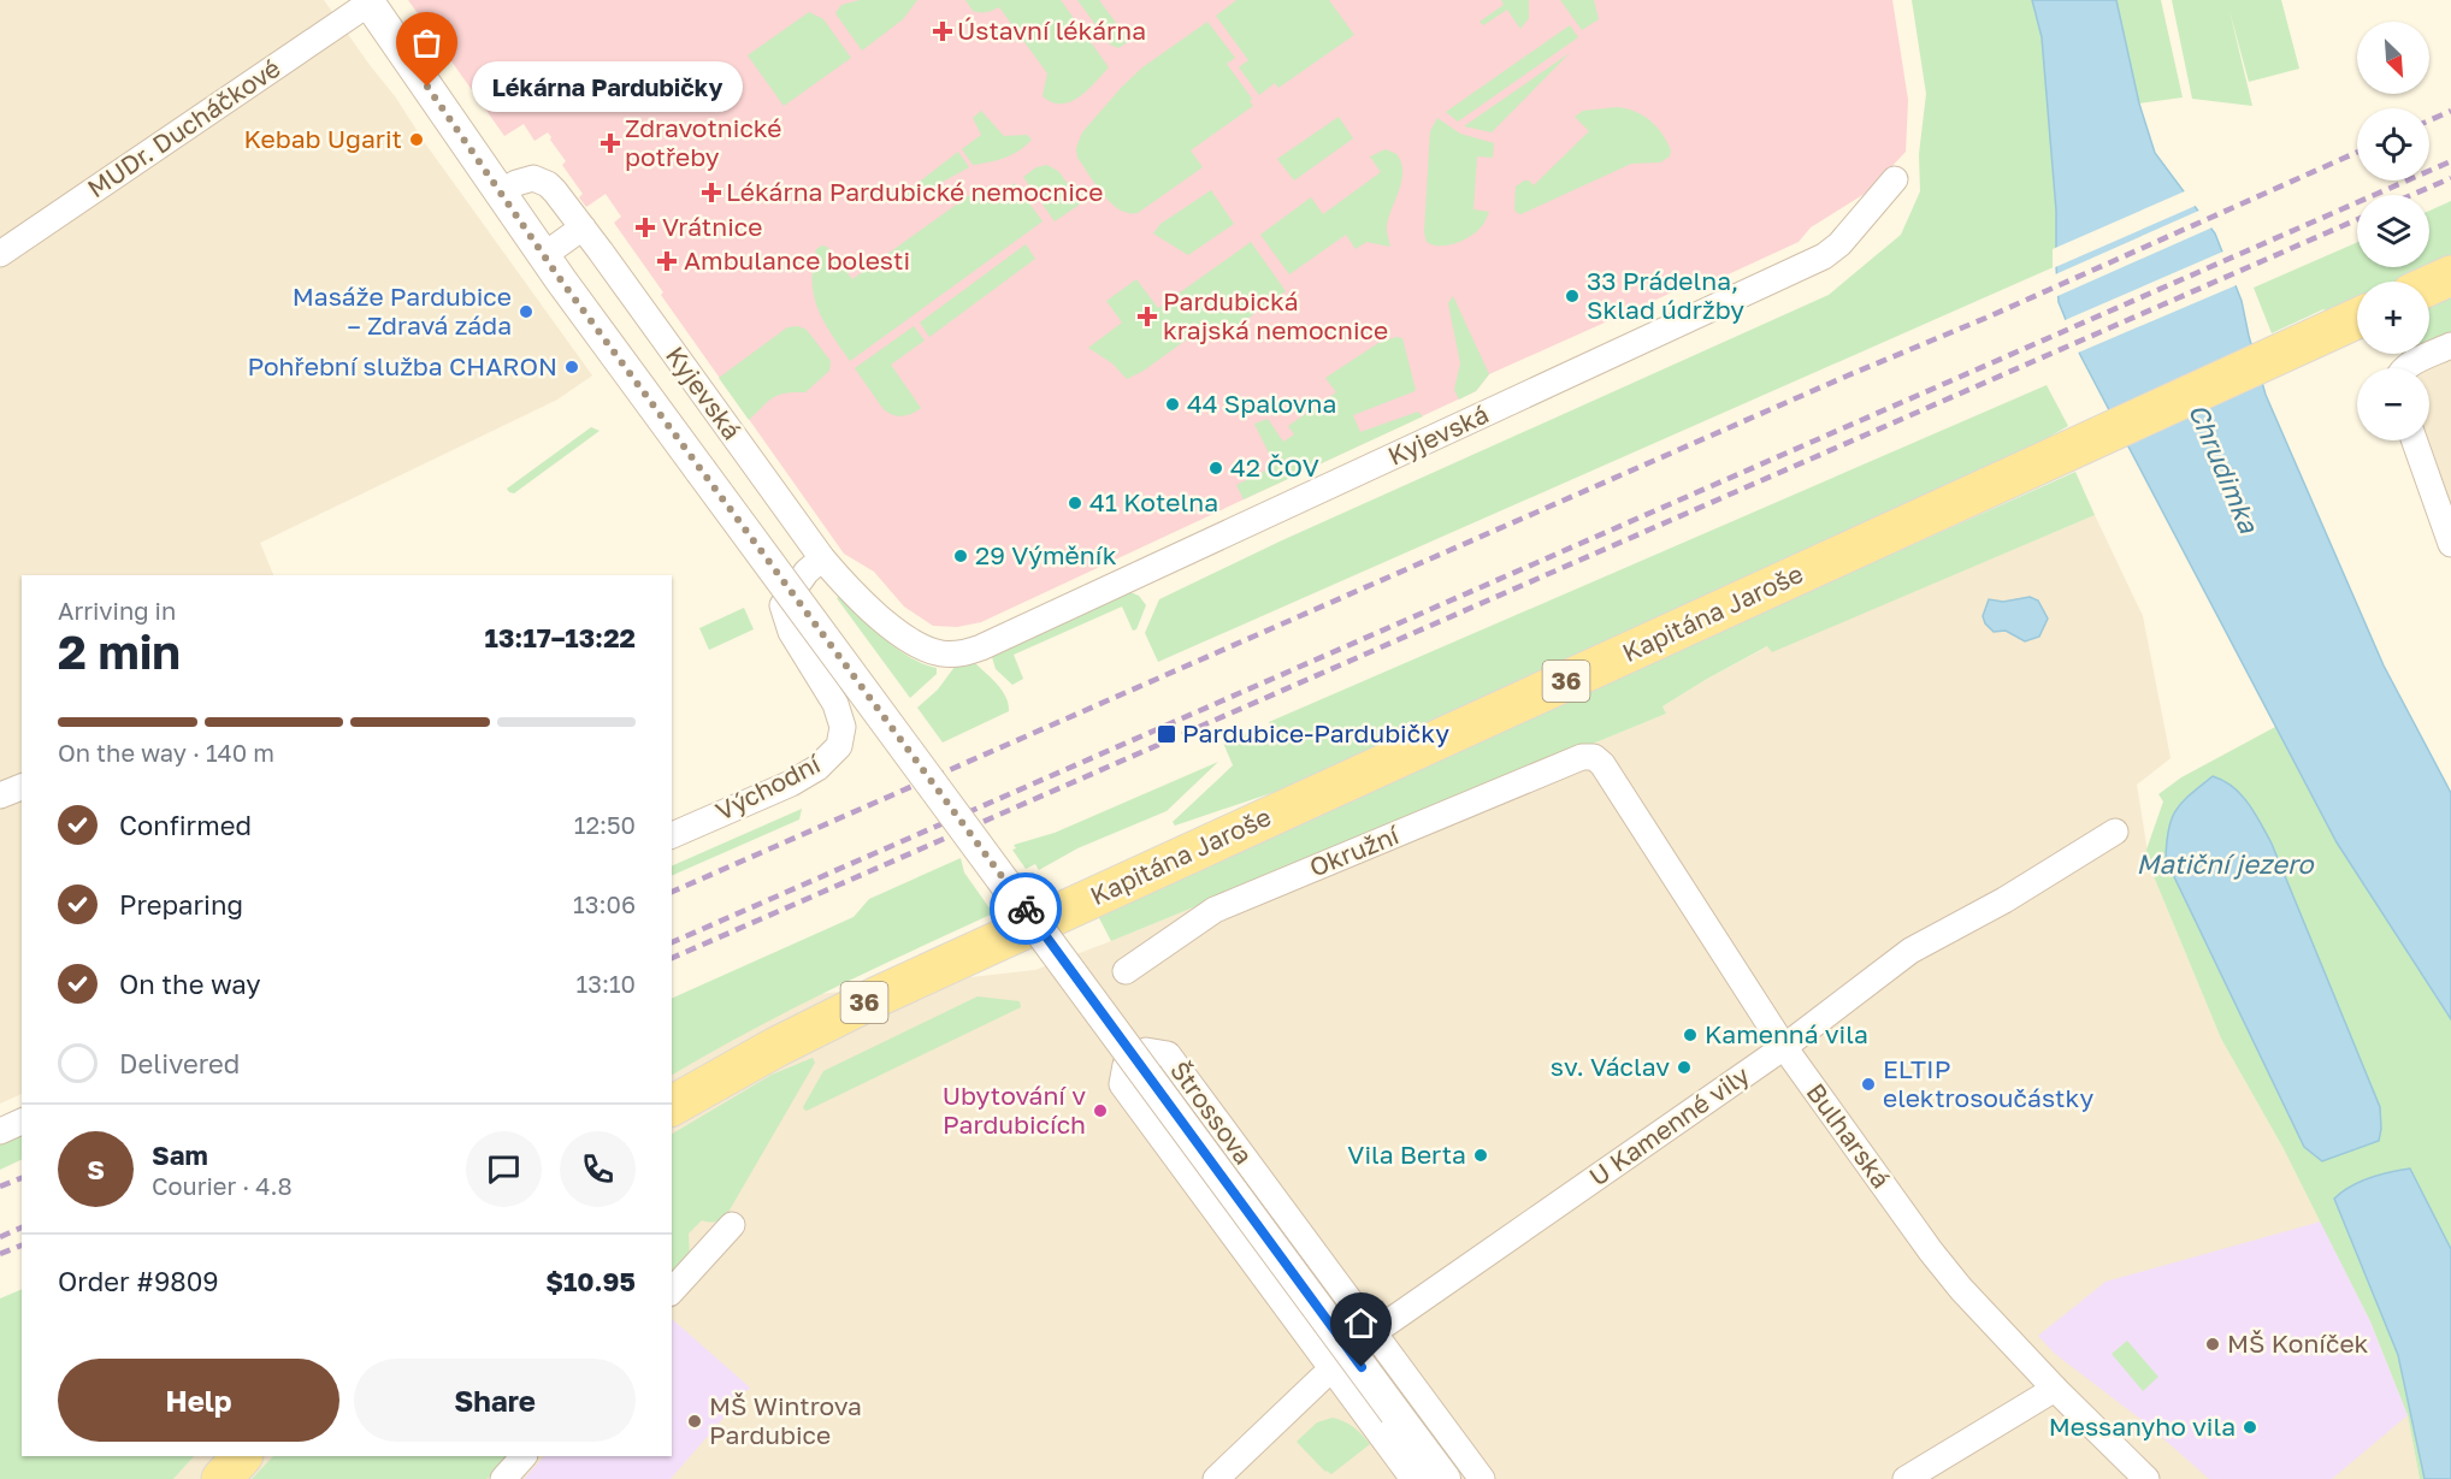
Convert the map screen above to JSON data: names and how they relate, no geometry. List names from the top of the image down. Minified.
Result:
{"streets":{"main road":["Kapitána Jaroše","36"],"street":["MUDr. Ducháčkové","Kyjevská","Východní","Okružní","Štrossova","U Kamenné vily","Bulharská"]},"crossings":[["MUDr. Ducháčkové","Kyjevská"],["Kyjevská","Východní"],["Okružní","Bulharská"],["Štrossova","U Kamenné vily"],["U Kamenné vily","Bulharská"]],"water":["Chrudimka","Matiční jezero"],"places":{"health":["Ústavní lékárna","Zdravotnické potřeby","Lékárna Pardubické nemocnice","Vrátnice","Ambulance bolesti","Pardubická krajská nemocnice"],"other":["Lékárna Pardubičky","Kebab Ugarit","33 Prádelna, Sklad údržby","Masáže Pardubice – Zdravá záda","Pohřební služba CHARON","44 Spalovna","42 ČOV","41 Kotelna","29 Výměník","Kamenná vila","sv. Václav","ELTIP elektrosoučástky","Ubytování v Pardubicích","Vila Berta","MŠ Koníček","MŠ Wintrova Pardubice","Messanyho vila"],"transit":["Pardubice-Pardubičky"]},"north":"bottom right","page":{"map_buttons":["+","−"],"bubble":"Lékárna Pardubičky","heading":["2 min","Arriving in","13:17–13:22"],"panel":["Sam","Courier · 4.8","Order #9809","$10.95"],"bar":"On the way · 140 m","list":[["Confirmed","12:50"],["Preparing","13:06"],["On the way","13:10"],"Delivered"],"round":"S","buttons":["Help","Share"]}}
